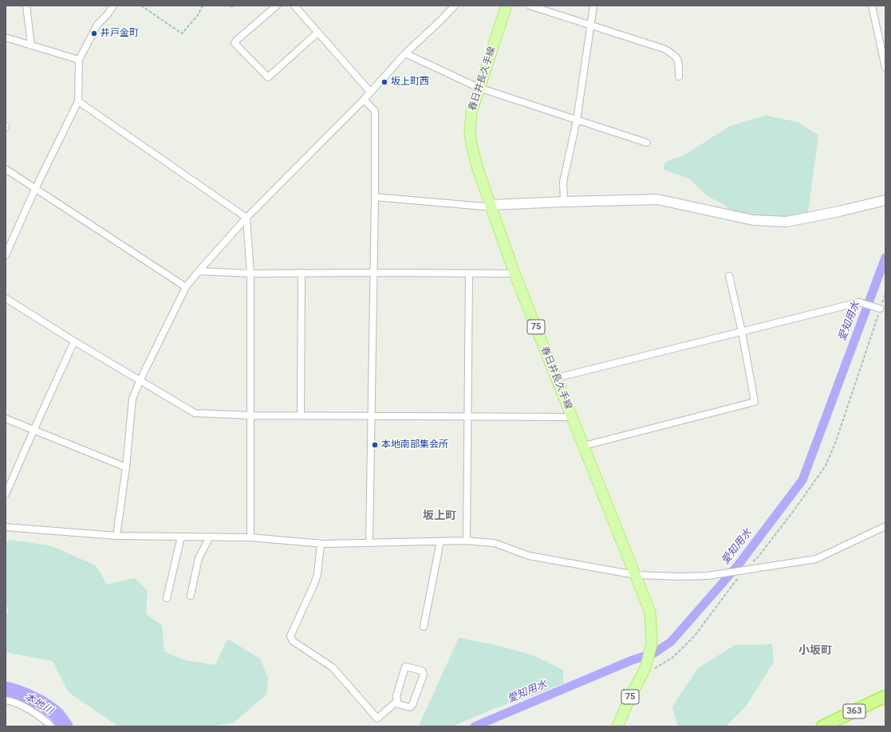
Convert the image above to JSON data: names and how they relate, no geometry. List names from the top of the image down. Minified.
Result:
{"streets":{"highway":["363"],"main road":["春日井長久手線","75"]},"districts":["坂上町","小坂町"],"water":["愛知用水","本地川"],"places":["井戸金町","坂上町西","本地南部集会所"]}
